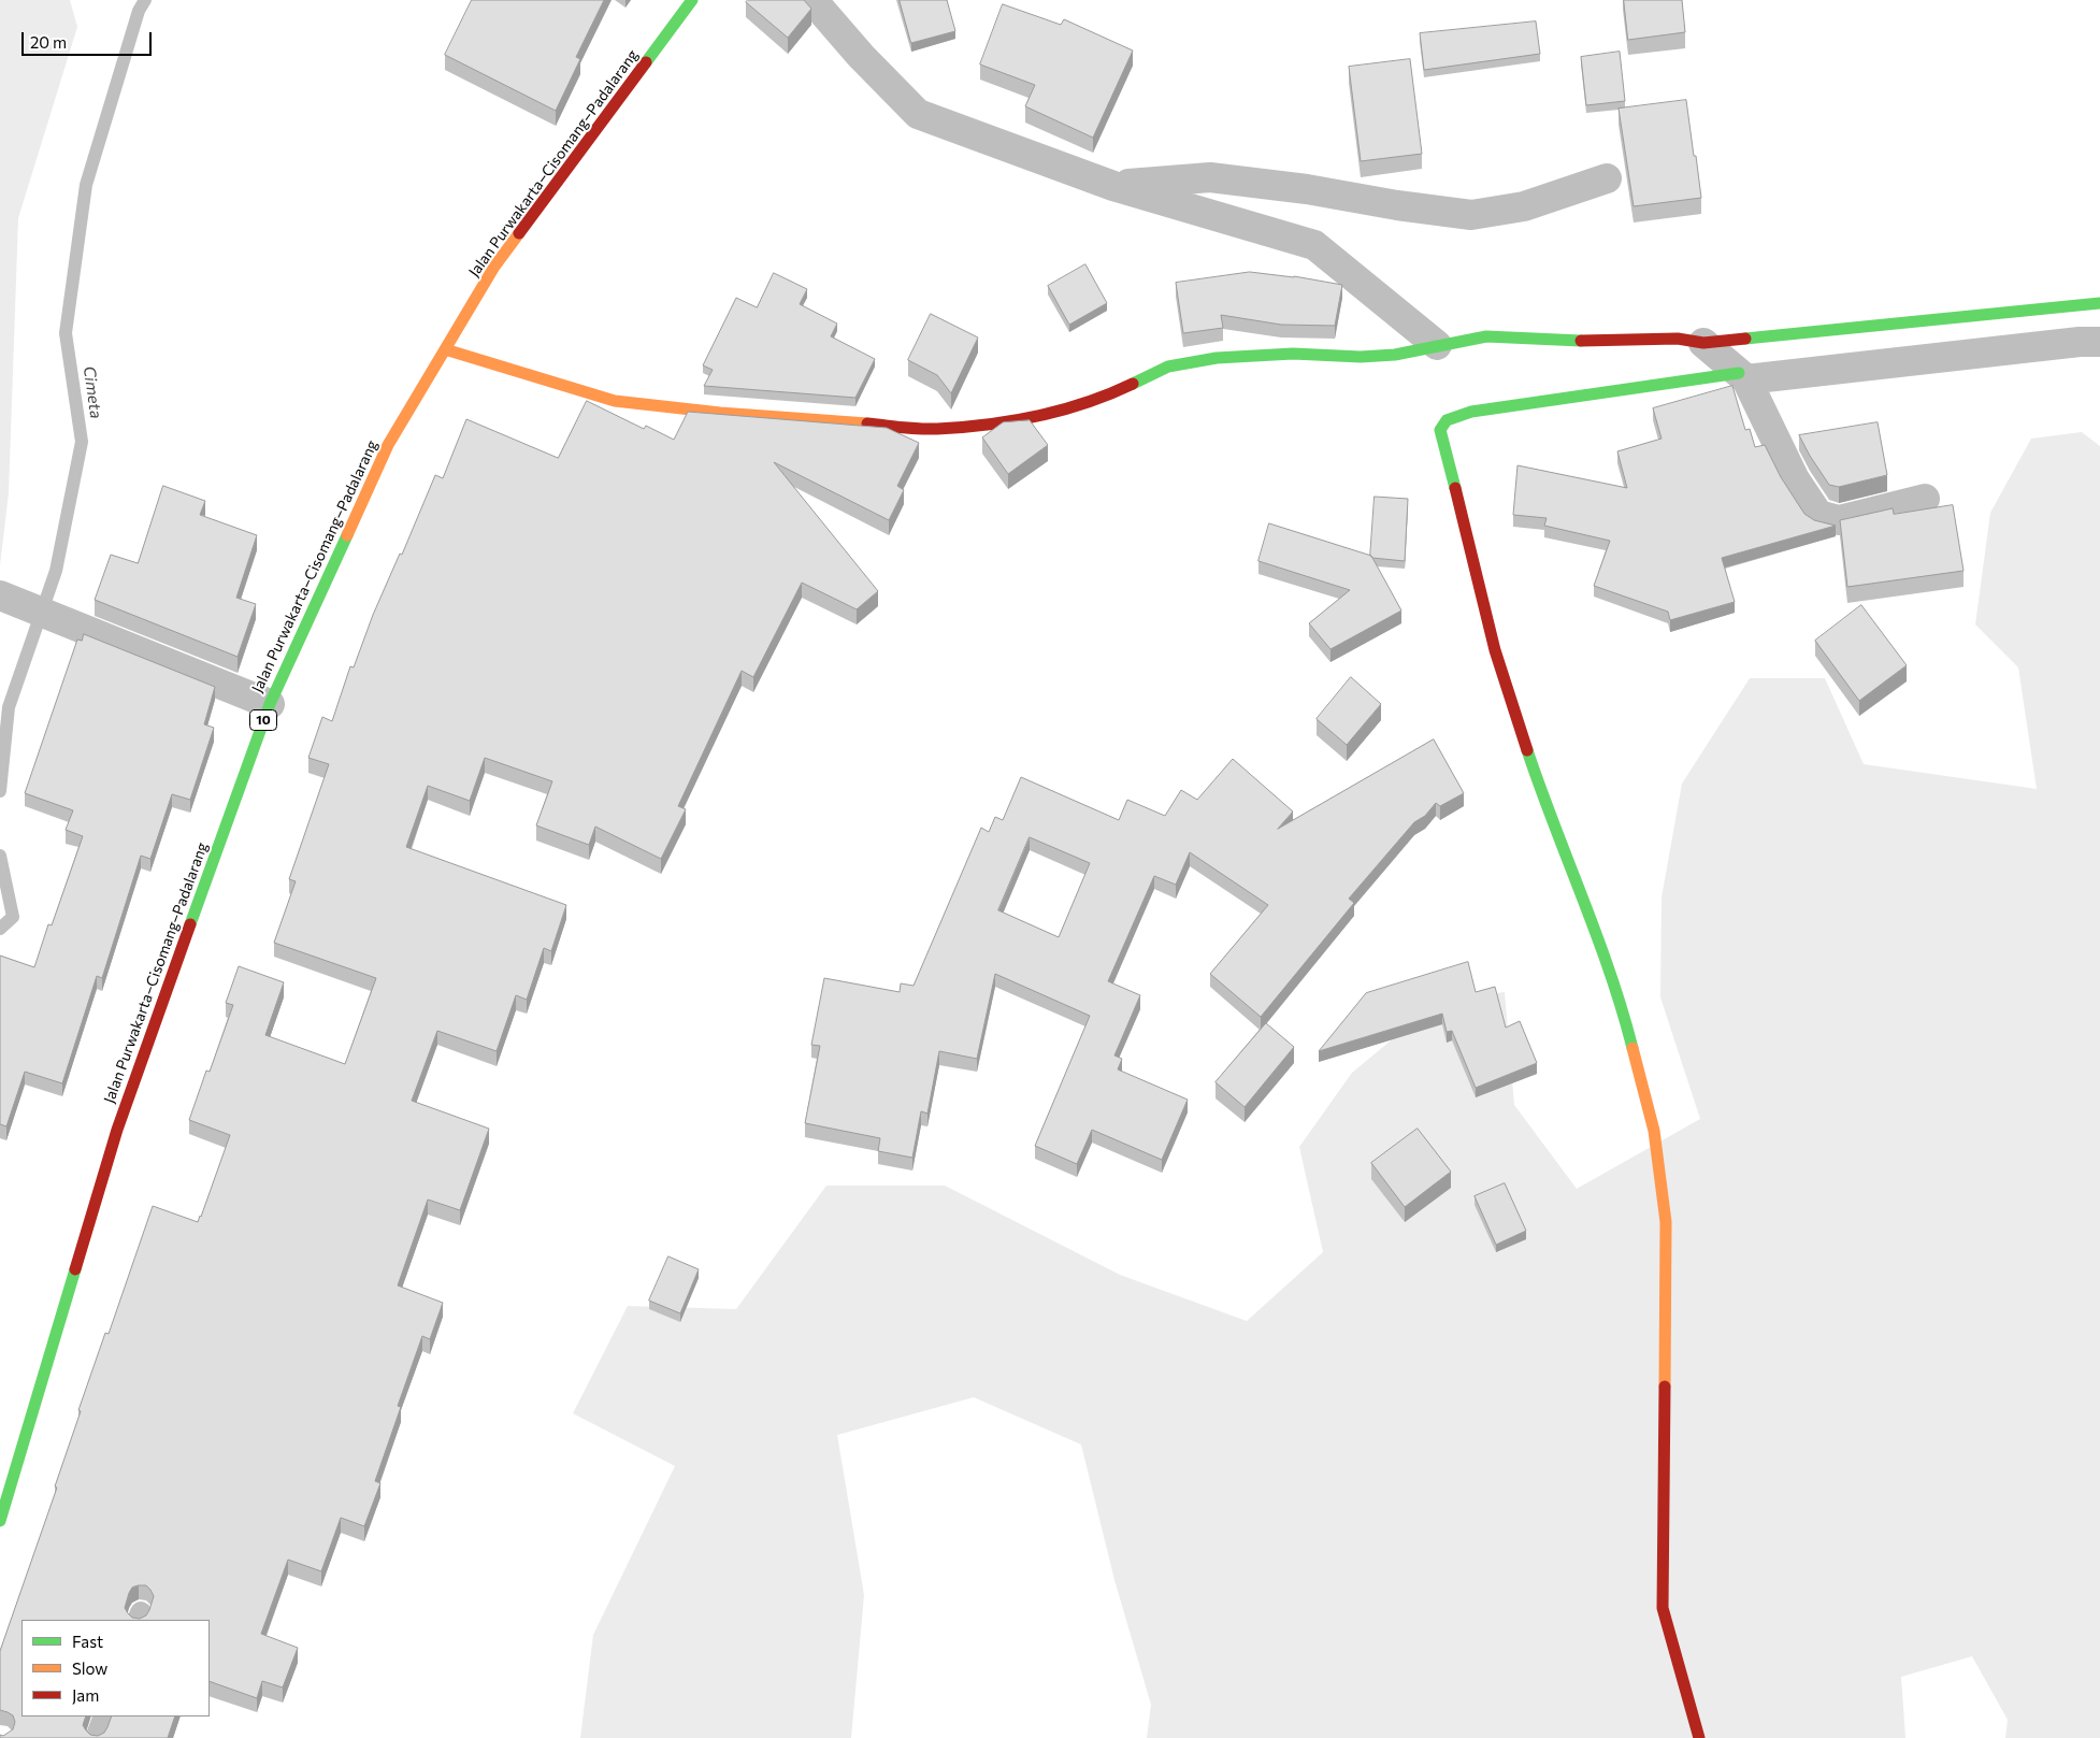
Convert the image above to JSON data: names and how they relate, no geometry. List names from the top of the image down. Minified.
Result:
{"streets":{"main road":["Jalan Purwakarta–Cisomang–Padalarang","10"]},"water":["Cimeta"],"legend":["Fast","Slow","Jam"],"scale_bar":"20 m"}
